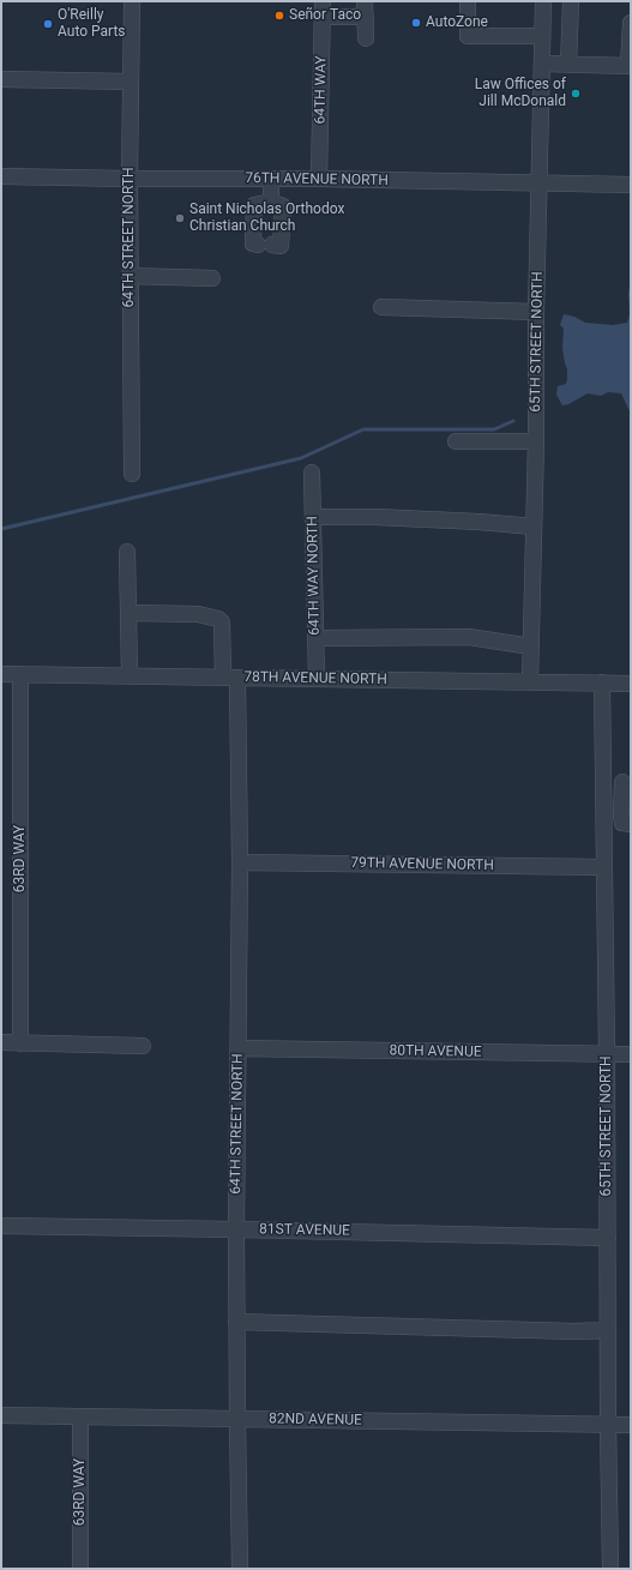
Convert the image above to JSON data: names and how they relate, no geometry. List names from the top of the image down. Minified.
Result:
{"streets":{"street":["64TH WAY","76TH AVENUE NORTH","64TH STREET NORTH","65TH STREET NORTH","64TH WAY NORTH","78TH AVENUE NORTH","63RD WAY","79TH AVENUE NORTH","80TH AVENUE","81ST AVENUE","82ND AVENUE"]},"crossings":[["64TH WAY","76TH AVENUE NORTH"],["76TH AVENUE NORTH","64TH STREET NORTH"],["76TH AVENUE NORTH","65TH STREET NORTH"],["64TH STREET NORTH","78TH AVENUE NORTH"],["64TH STREET NORTH","79TH AVENUE NORTH"],["64TH STREET NORTH","80TH AVENUE"],["64TH STREET NORTH","81ST AVENUE"],["64TH STREET NORTH","82ND AVENUE"],["65TH STREET NORTH","78TH AVENUE NORTH"],["65TH STREET NORTH","79TH AVENUE NORTH"],["65TH STREET NORTH","80TH AVENUE"],["65TH STREET NORTH","81ST AVENUE"],["65TH STREET NORTH","82ND AVENUE"],["64TH WAY NORTH","78TH AVENUE NORTH"],["78TH AVENUE NORTH","63RD WAY"],["63RD WAY","82ND AVENUE"]],"places":["Señor Taco","AutoZone","O'Reilly Auto Parts","Law Offices of Jill McDonald","Saint Nicholas Orthodox Christian Church"]}
